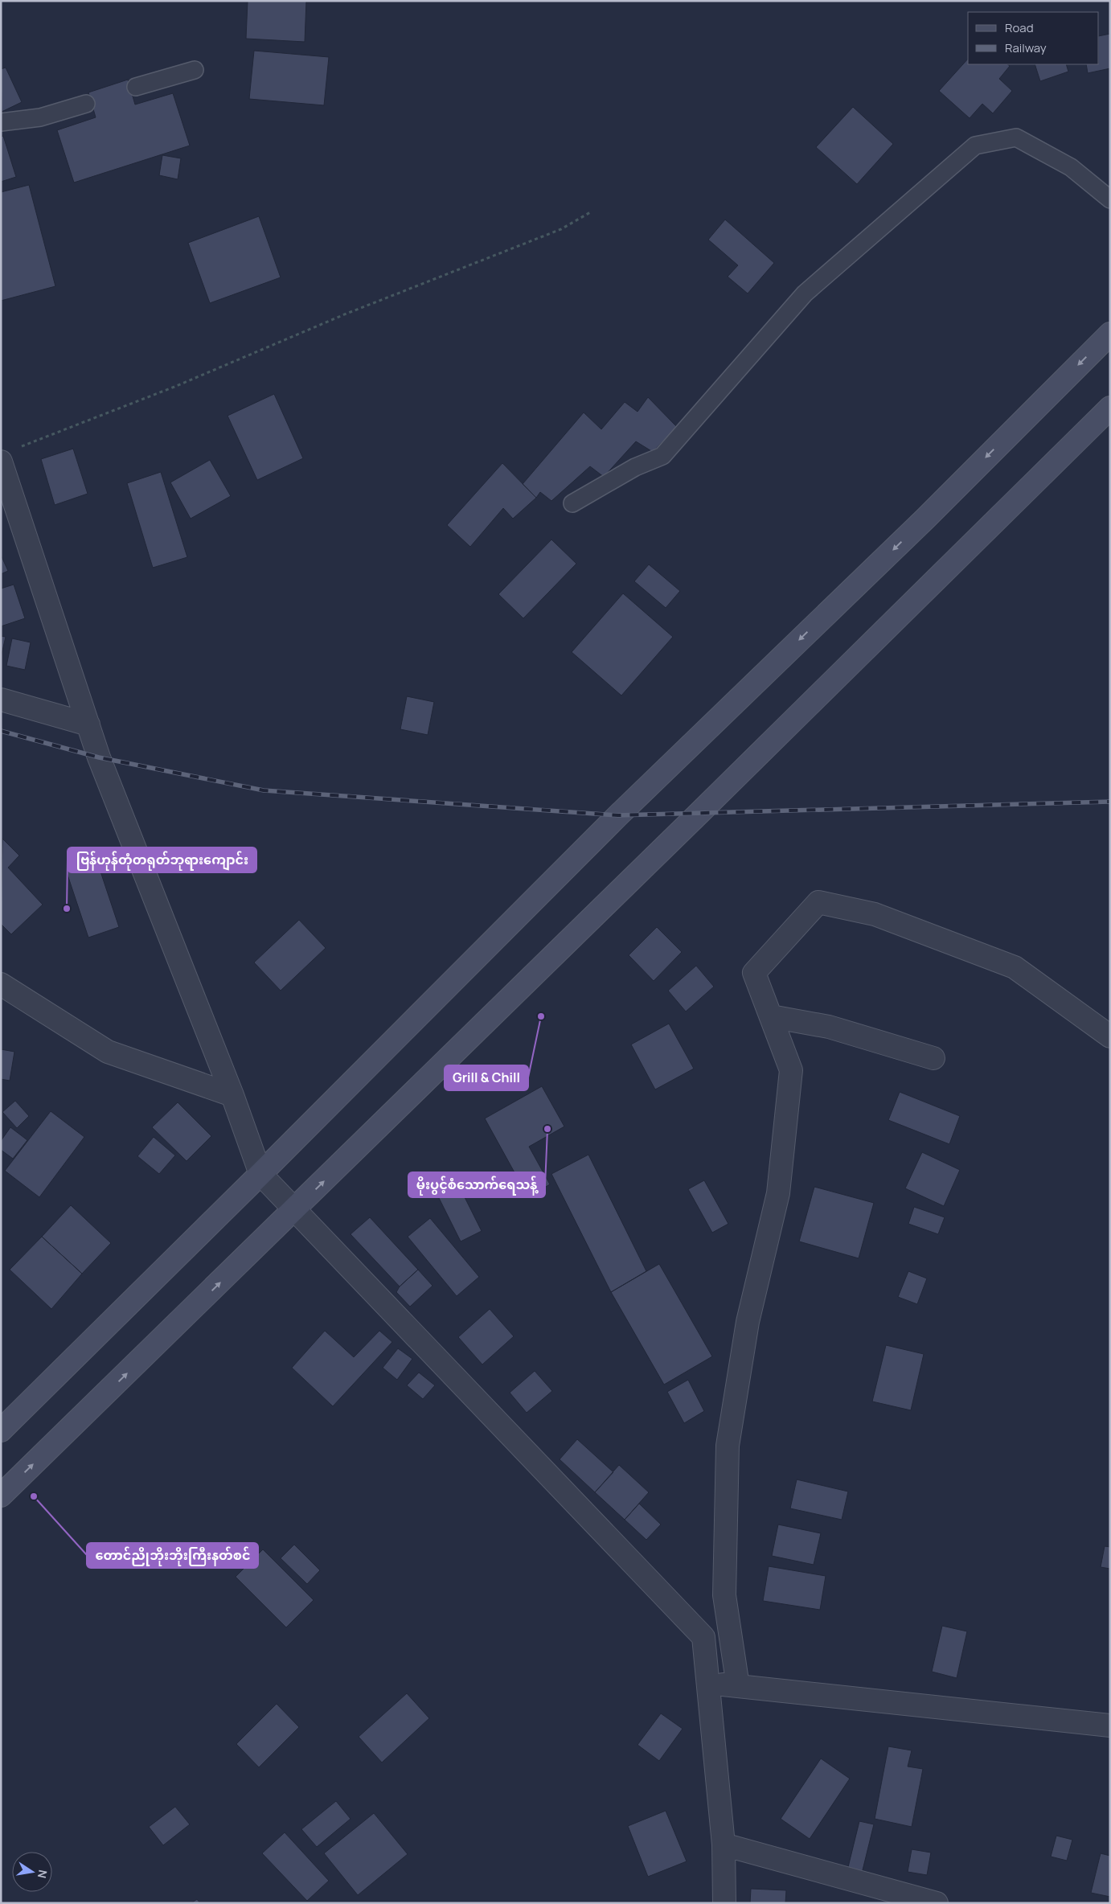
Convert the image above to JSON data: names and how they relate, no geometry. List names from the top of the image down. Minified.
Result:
{"places":["ဗြန်ဟုန်တုံတရုတ်ဘုရားကျောင်း","Grill & Chill","မိုးပွင့်စံသောက်ရေသန့်","တောင်ညိုဘိုးဘိုးကြီးနတ်စင်"],"legend":["Road","Railway"],"north":"right"}
